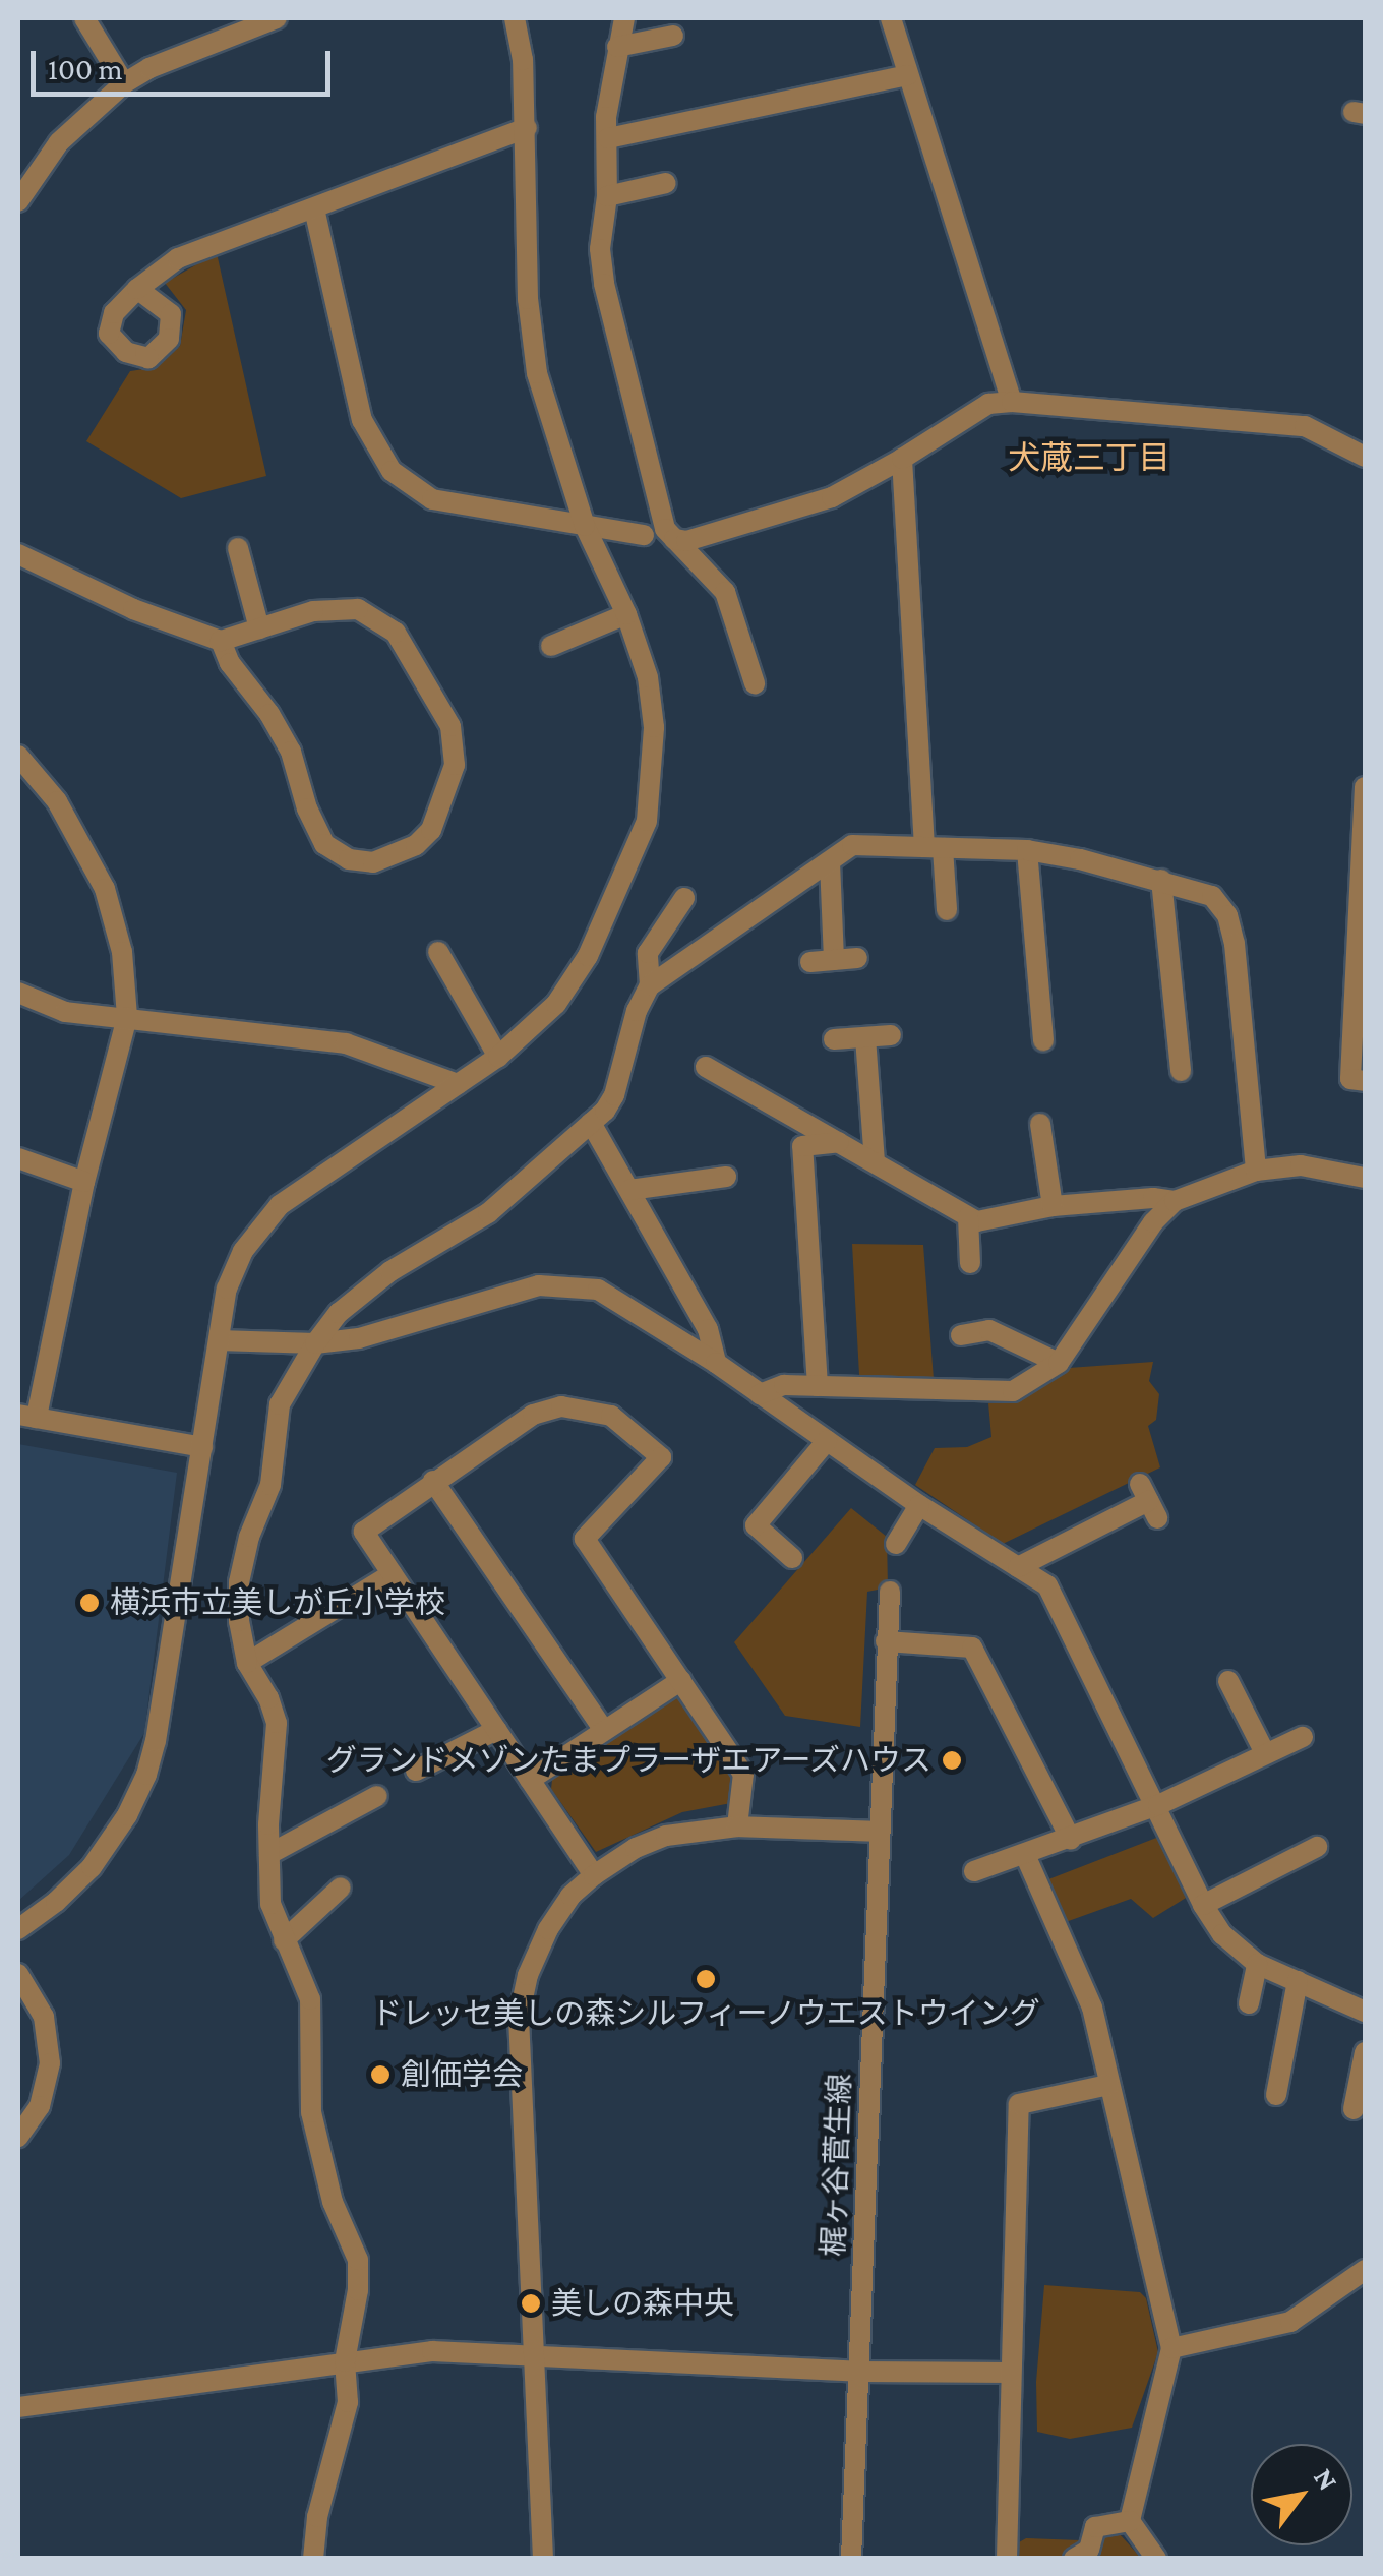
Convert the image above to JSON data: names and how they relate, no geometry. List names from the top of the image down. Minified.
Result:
{"streets":{"street":["梶ヶ谷菅生線"]},"districts":["犬蔵三丁目"],"places":["横浜市立美しが丘小学校","グランドメゾンたまプラーザエアーズハウス","ドレッセ美しの森シルフィーノウエストウイング","創価学会","美しの森中央"],"scale_bar":"100 m","north":"top right"}
